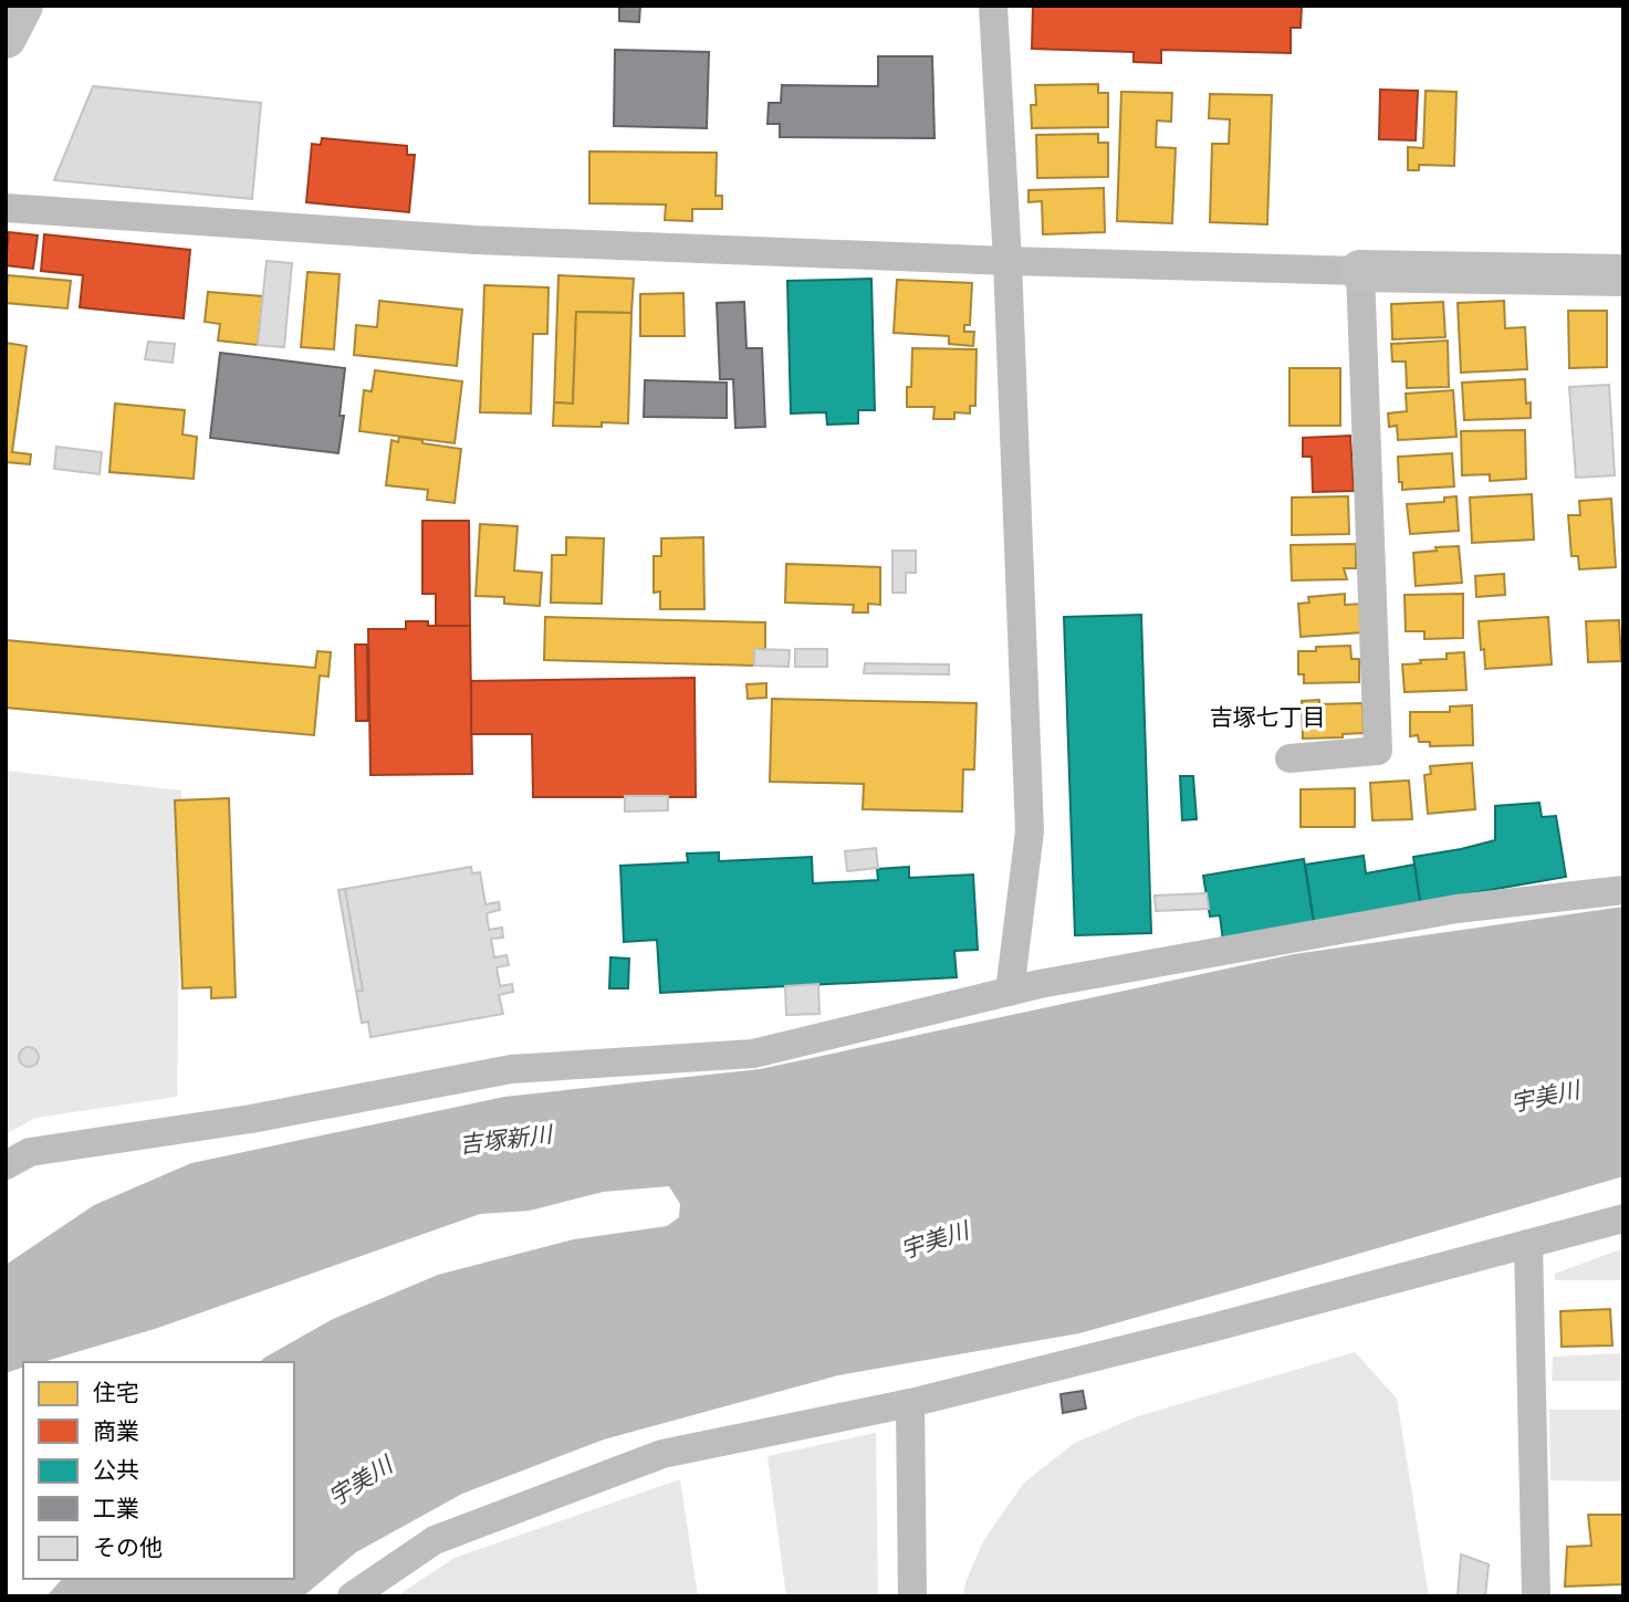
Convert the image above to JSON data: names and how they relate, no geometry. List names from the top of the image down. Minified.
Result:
{"districts":["吉塚七丁目"],"water":["宇美川","吉塚新川"],"legend":["住宅","商業","公共","工業","その他"]}
